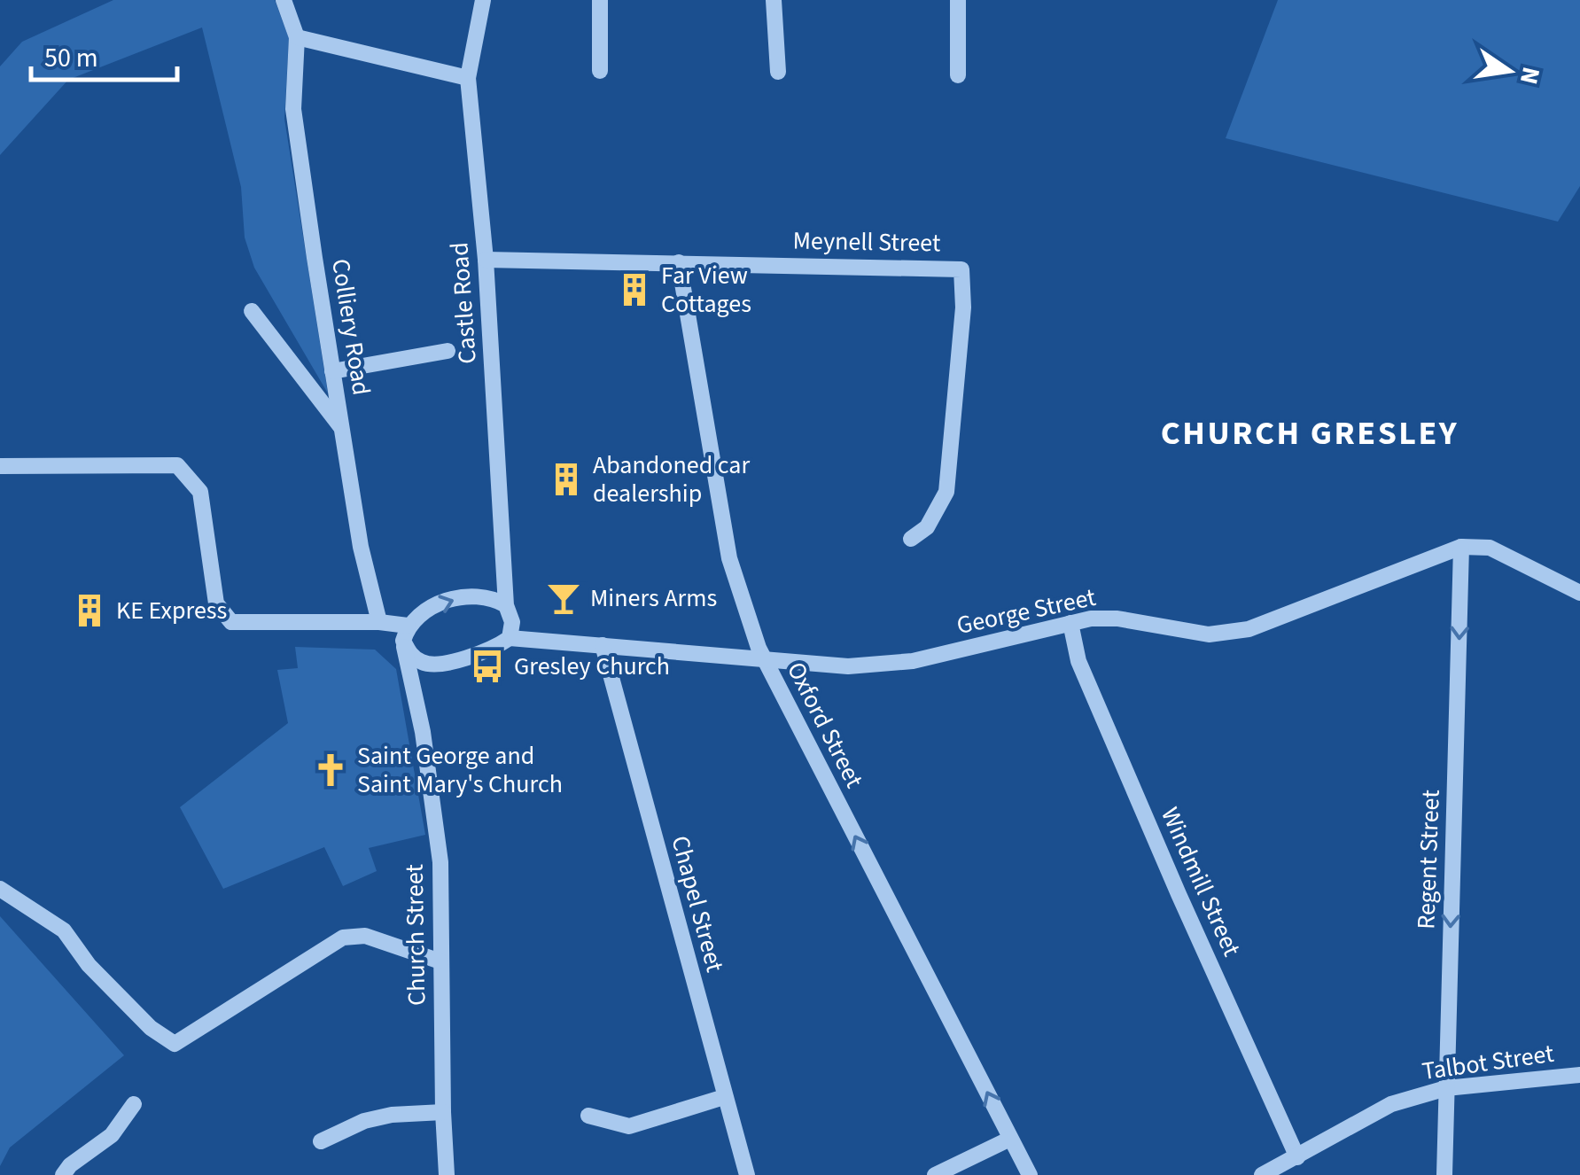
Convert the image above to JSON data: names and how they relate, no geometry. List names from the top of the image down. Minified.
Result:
{"streets":{"street":["Meynell Street","Castle Road","Colliery Road","George Street","Oxford Street","Regent Street","Windmill Street","Chapel Street","Church Street","Talbot Street"]},"crossings":[["Meynell Street","Castle Road"],["Meynell Street","Oxford Street"],["Castle Road","George Street"],["George Street","Oxford Street"],["George Street","Regent Street"],["George Street","Windmill Street"],["George Street","Chapel Street"],["Regent Street","Talbot Street"],["Windmill Street","Talbot Street"]],"one_way":["Oxford Street","Regent Street"],"districts":["CHURCH GRESLEY"],"places":{"building":["Far View Cottages","Abandoned car dealership","KE Express"],"bar":["Miners Arms"],"bus stop":["Gresley Church"],"church":["Saint George and Saint Mary's Church"]},"scale_bar":"50 m","north":"right"}
